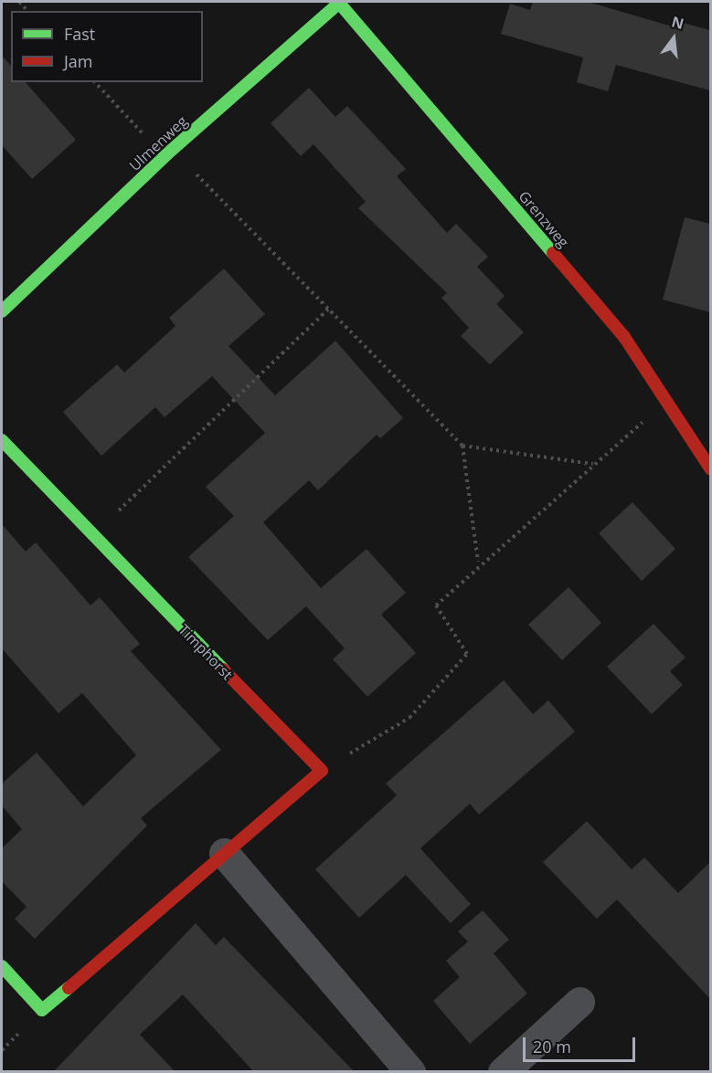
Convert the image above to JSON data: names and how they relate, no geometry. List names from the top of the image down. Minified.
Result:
{"streets":{"street":["Ulmenweg","Grenzweg","Timphorst"]},"crossings":[["Ulmenweg","Grenzweg"]],"legend":["Fast","Jam"],"scale_bar":"20 m","north":"top"}
